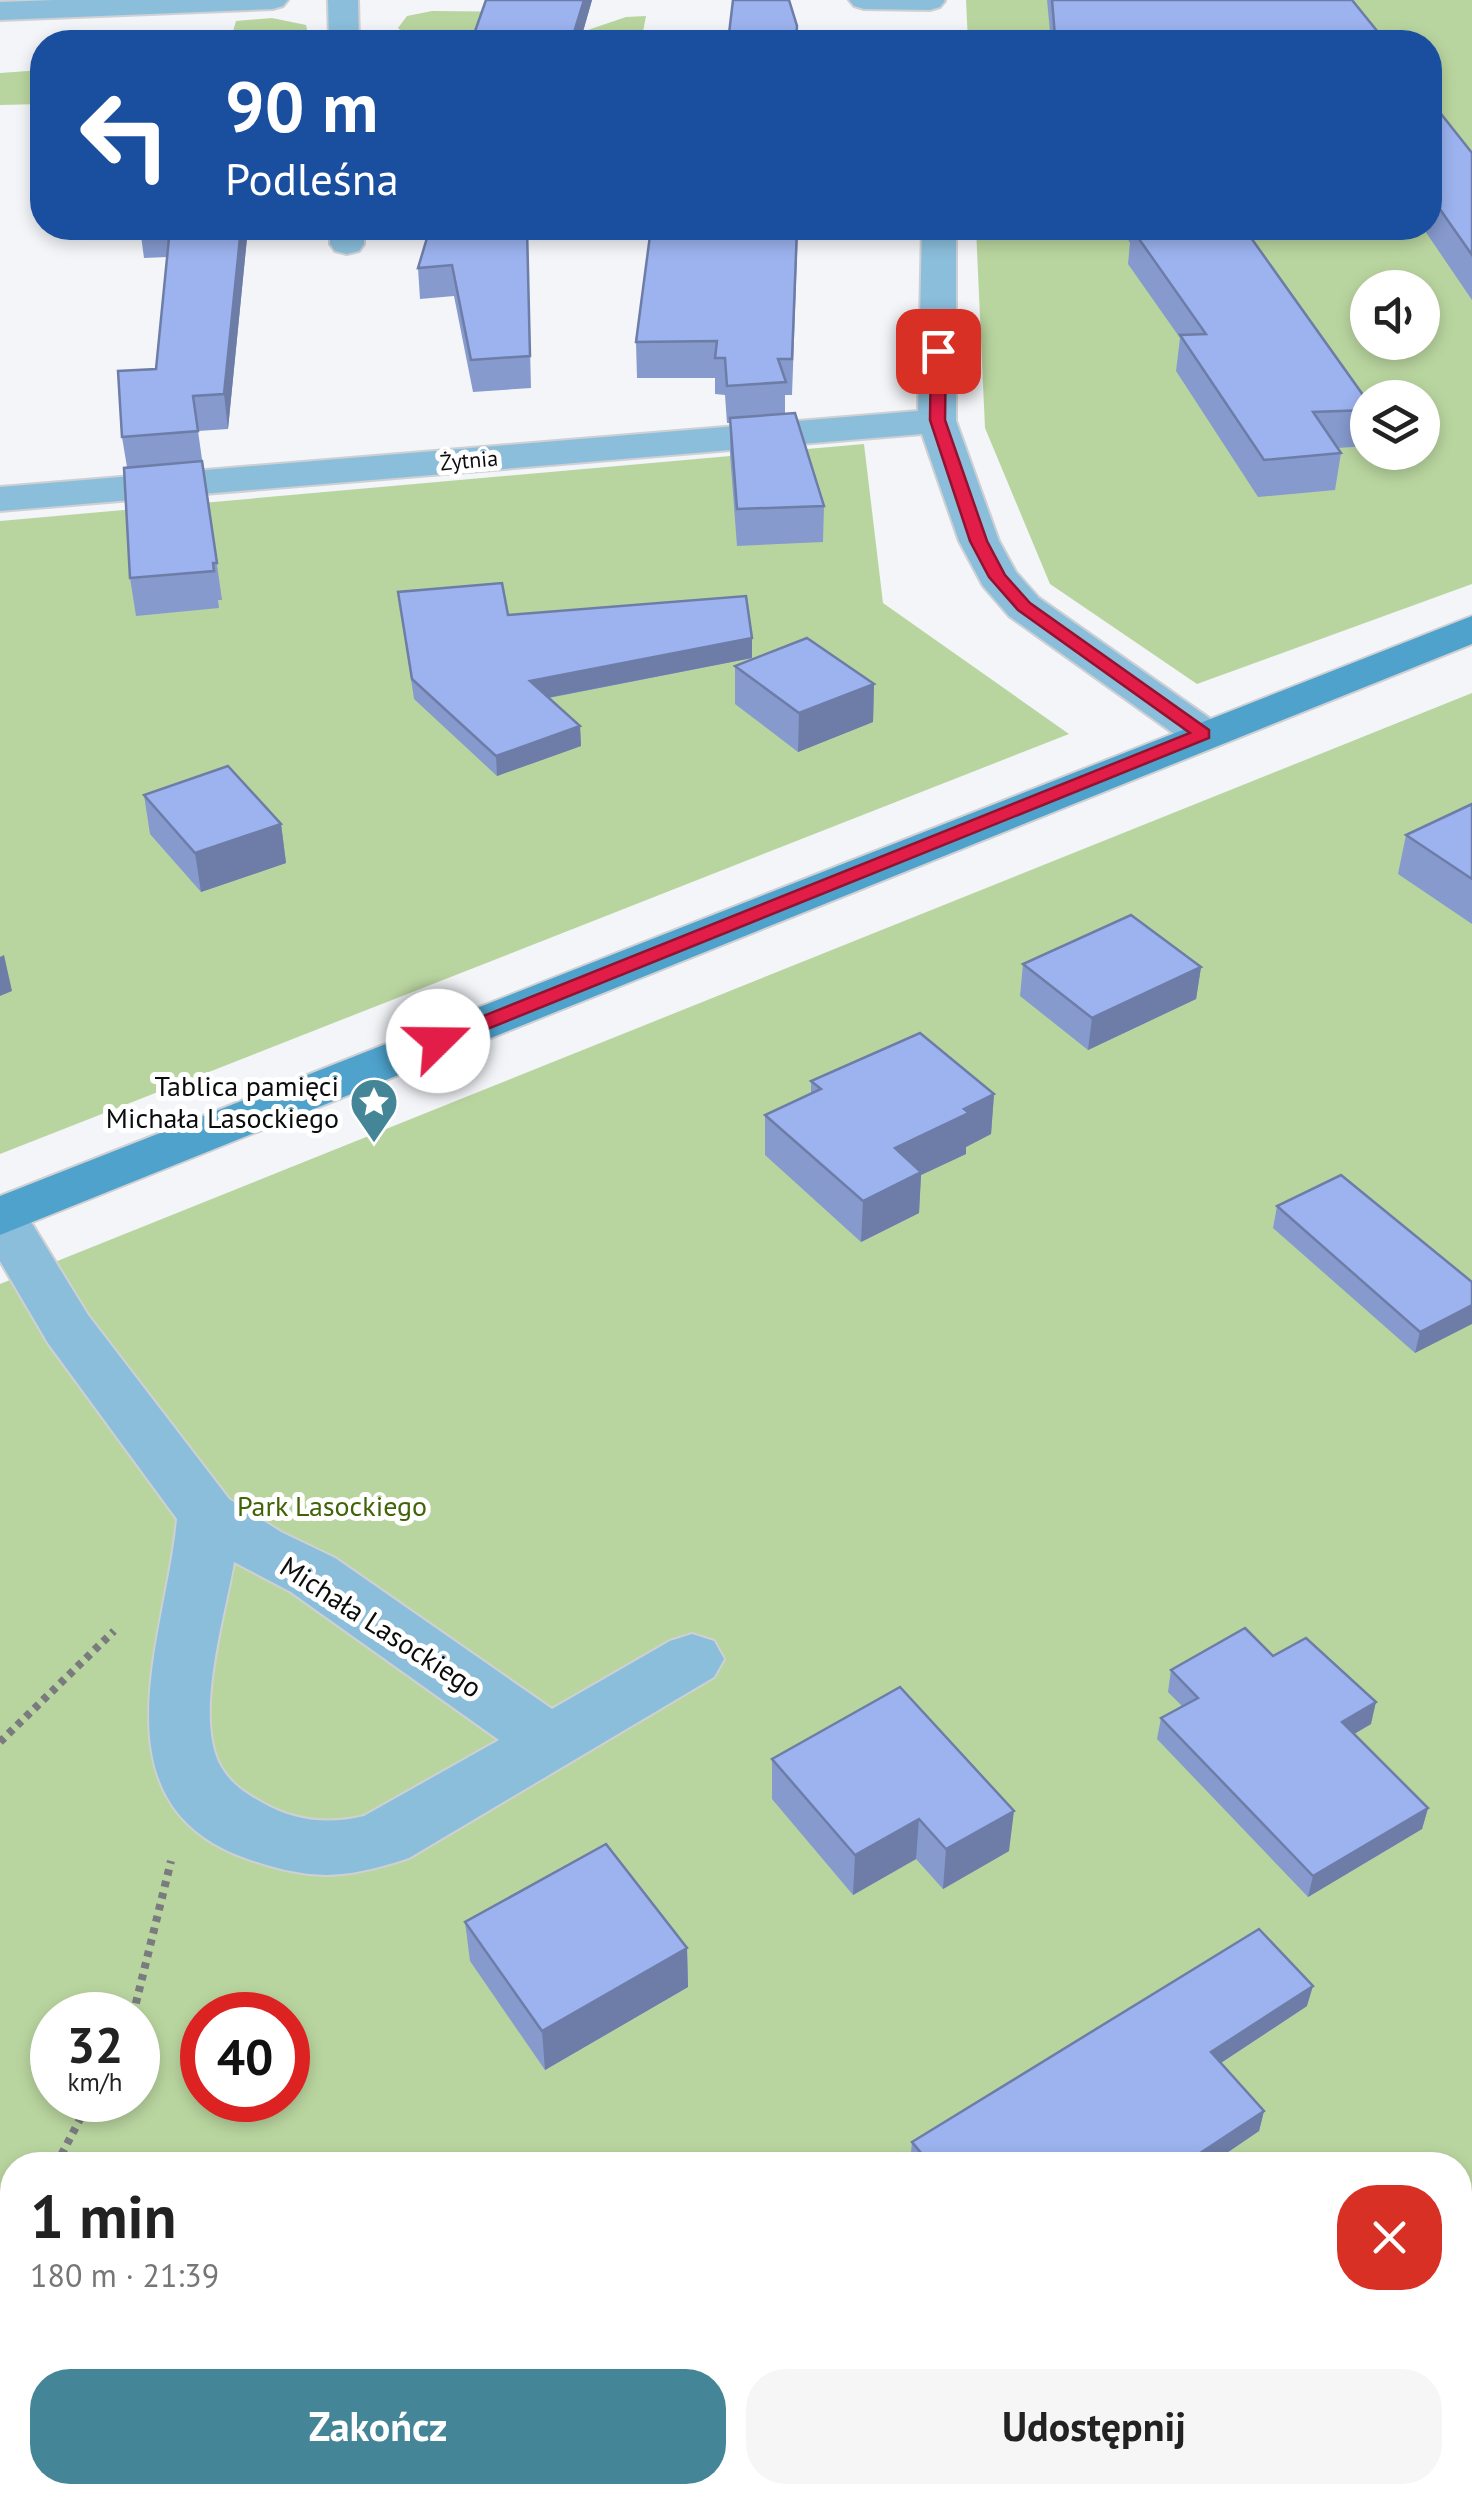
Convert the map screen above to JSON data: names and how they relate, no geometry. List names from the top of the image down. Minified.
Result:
{"streets":{"street":["Żytnia","Michała Lasockiego"]},"parks":["Park Lasockiego"],"places":{"place":["Tablica pamięci Michała Lasockiego"]},"page":{"turn":["90 m","Podleśna"],"speed":"32 km/h","limit":"40","heading":["1 min","180 m · 21:39"],"buttons":["Zakończ","Udostępnij"]}}
